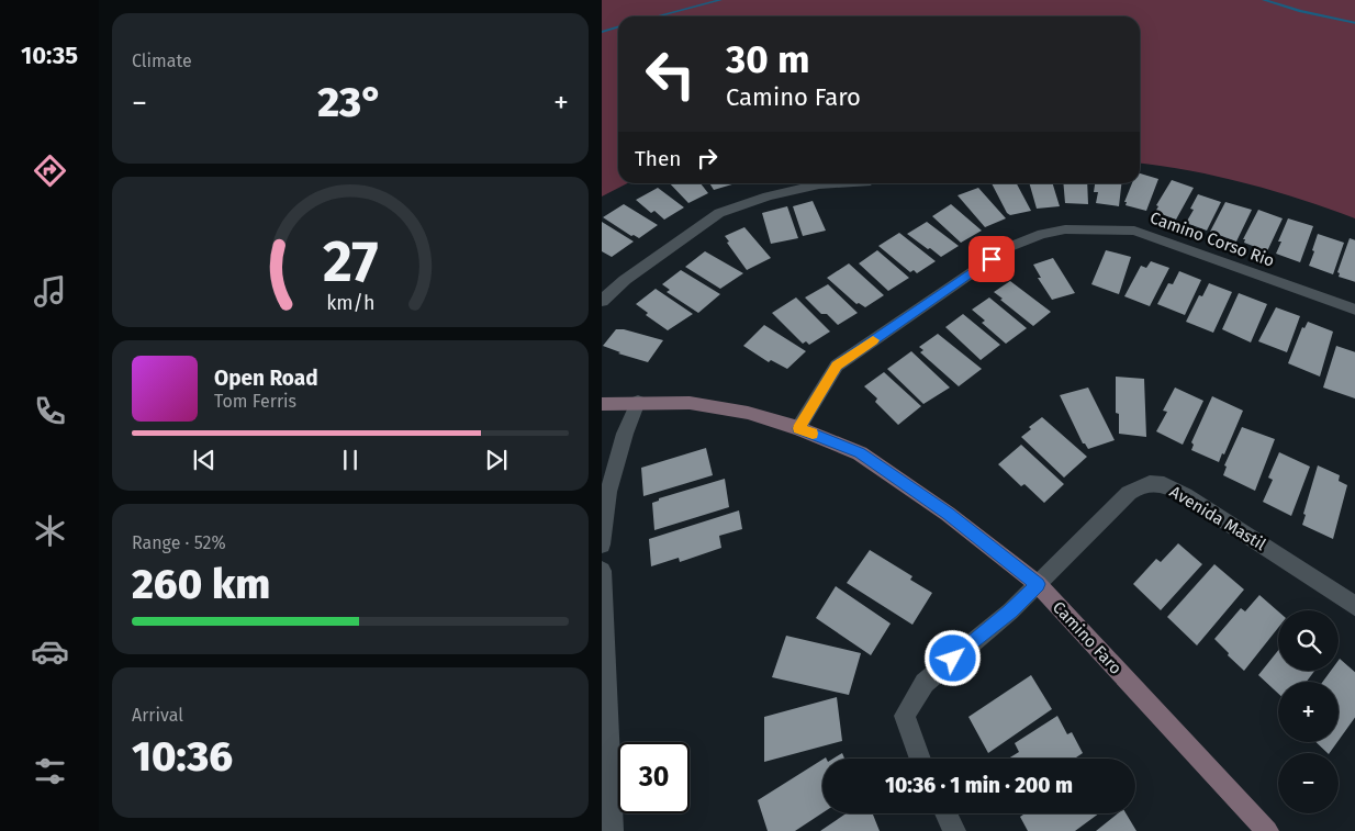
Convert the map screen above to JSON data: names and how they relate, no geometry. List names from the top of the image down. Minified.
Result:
{"streets":{"street":["Camino Corso Rio","Avenida Mastil","Camino Faro"]},"crossings":[["Camino Corso Rio","Camino Faro"],["Avenida Mastil","Camino Faro"]],"page":{"tabs":"10:35","tile":["Climate",["Range · 52%","260 km"],["Arrival","10:36"]],"turn":["30 m","Camino Faro"],"heat":["−","23°","+"],"then":"Then","song":["Open Road","Tom Ferris"],"map_buttons":["+","−"],"limit":"30","trip":"10:36 · 1 min · 200 m","gauge":["27","km/h"]}}
